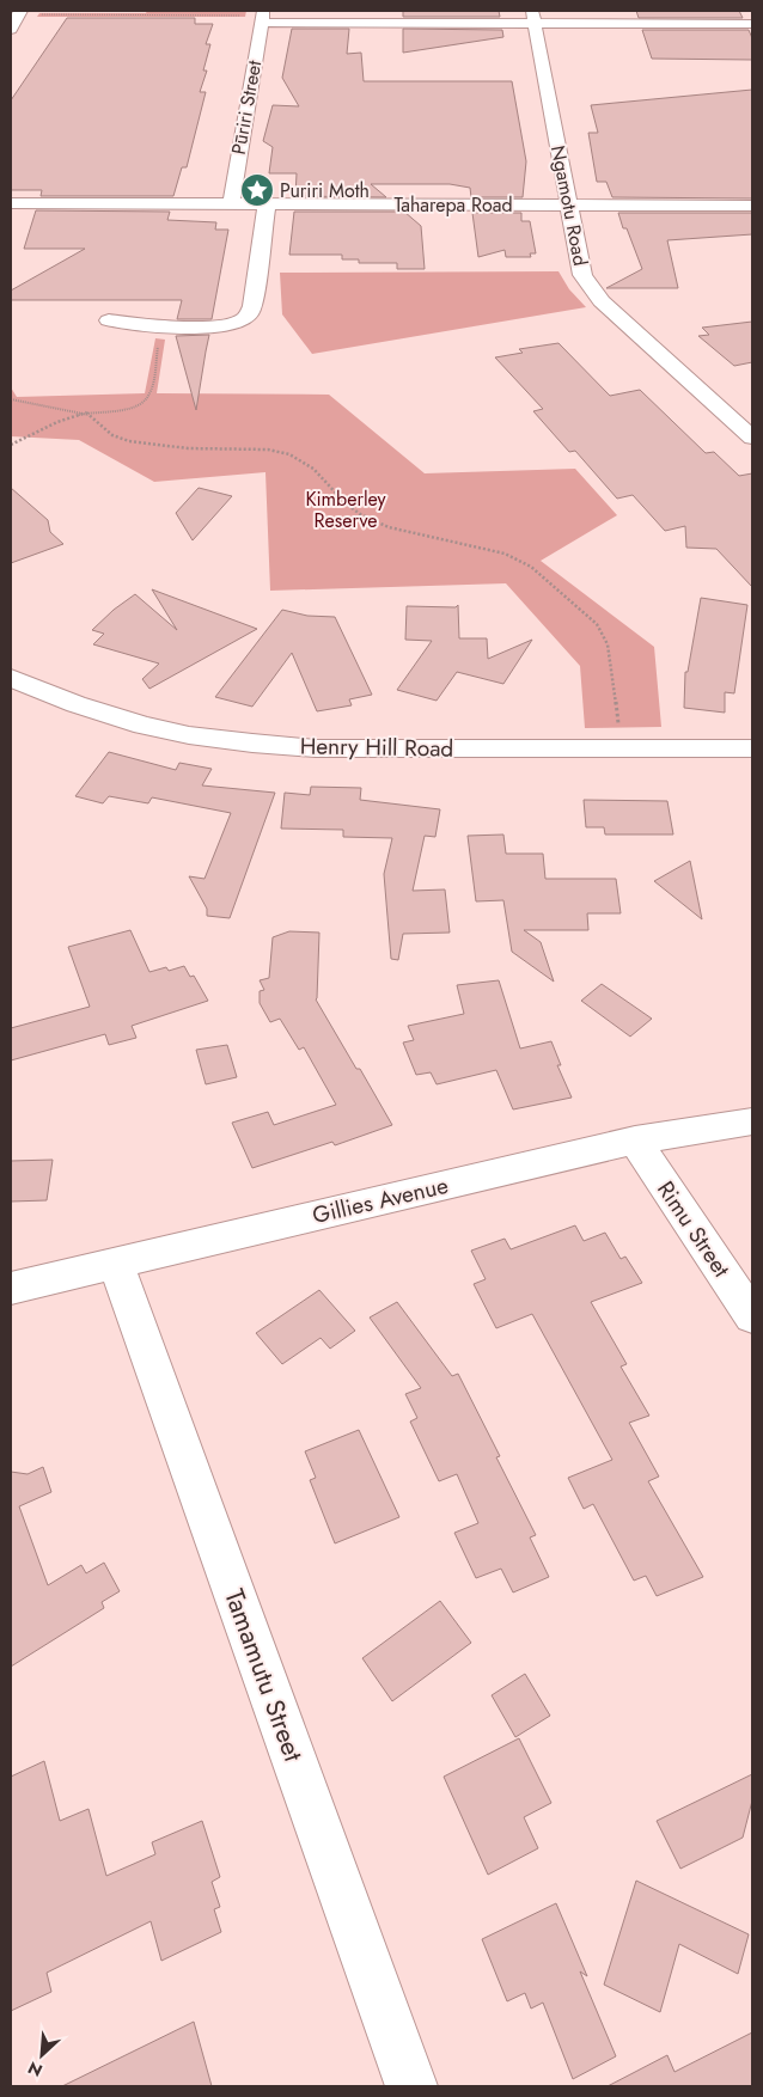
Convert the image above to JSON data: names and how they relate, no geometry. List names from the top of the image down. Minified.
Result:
{"streets":{"street":["Pūriri Street","Taharepa Road","Ngamotu Road","Henry Hill Road","Gillies Avenue","Rimu Street","Tamamutu Street"]},"crossings":[["Pūriri Street","Taharepa Road"],["Taharepa Road","Ngamotu Road"],["Gillies Avenue","Rimu Street"],["Gillies Avenue","Tamamutu Street"]],"parks":["Kimberley Reserve"],"places":{"place":["Puriri Moth"]},"north":"bottom left"}
